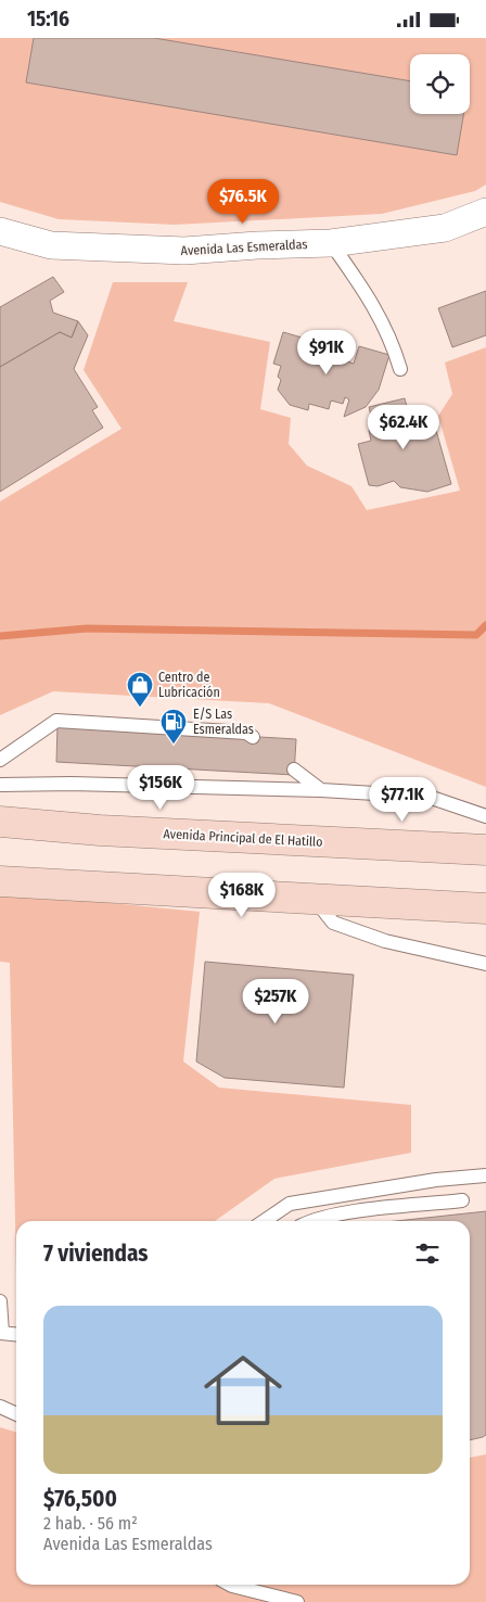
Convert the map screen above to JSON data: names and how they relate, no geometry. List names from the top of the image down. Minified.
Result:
{"streets":{"main road":["Avenida Principal de El Hatillo"],"street":["Avenida Las Esmeraldas"]},"places":{"shop":["Centro de Lubricación"],"fuel station":["E/S Las Esmeraldas"]},"page":{"status":"15:16","price":["$76.5K","$91K","$62.4K","$156K","$77.1K","$168K","$257K"],"heading":"7 viviendas","list":[{"name":"$76,500","note":"2 hab. · 56 m² · Avenida Las Esmeraldas"}]}}
